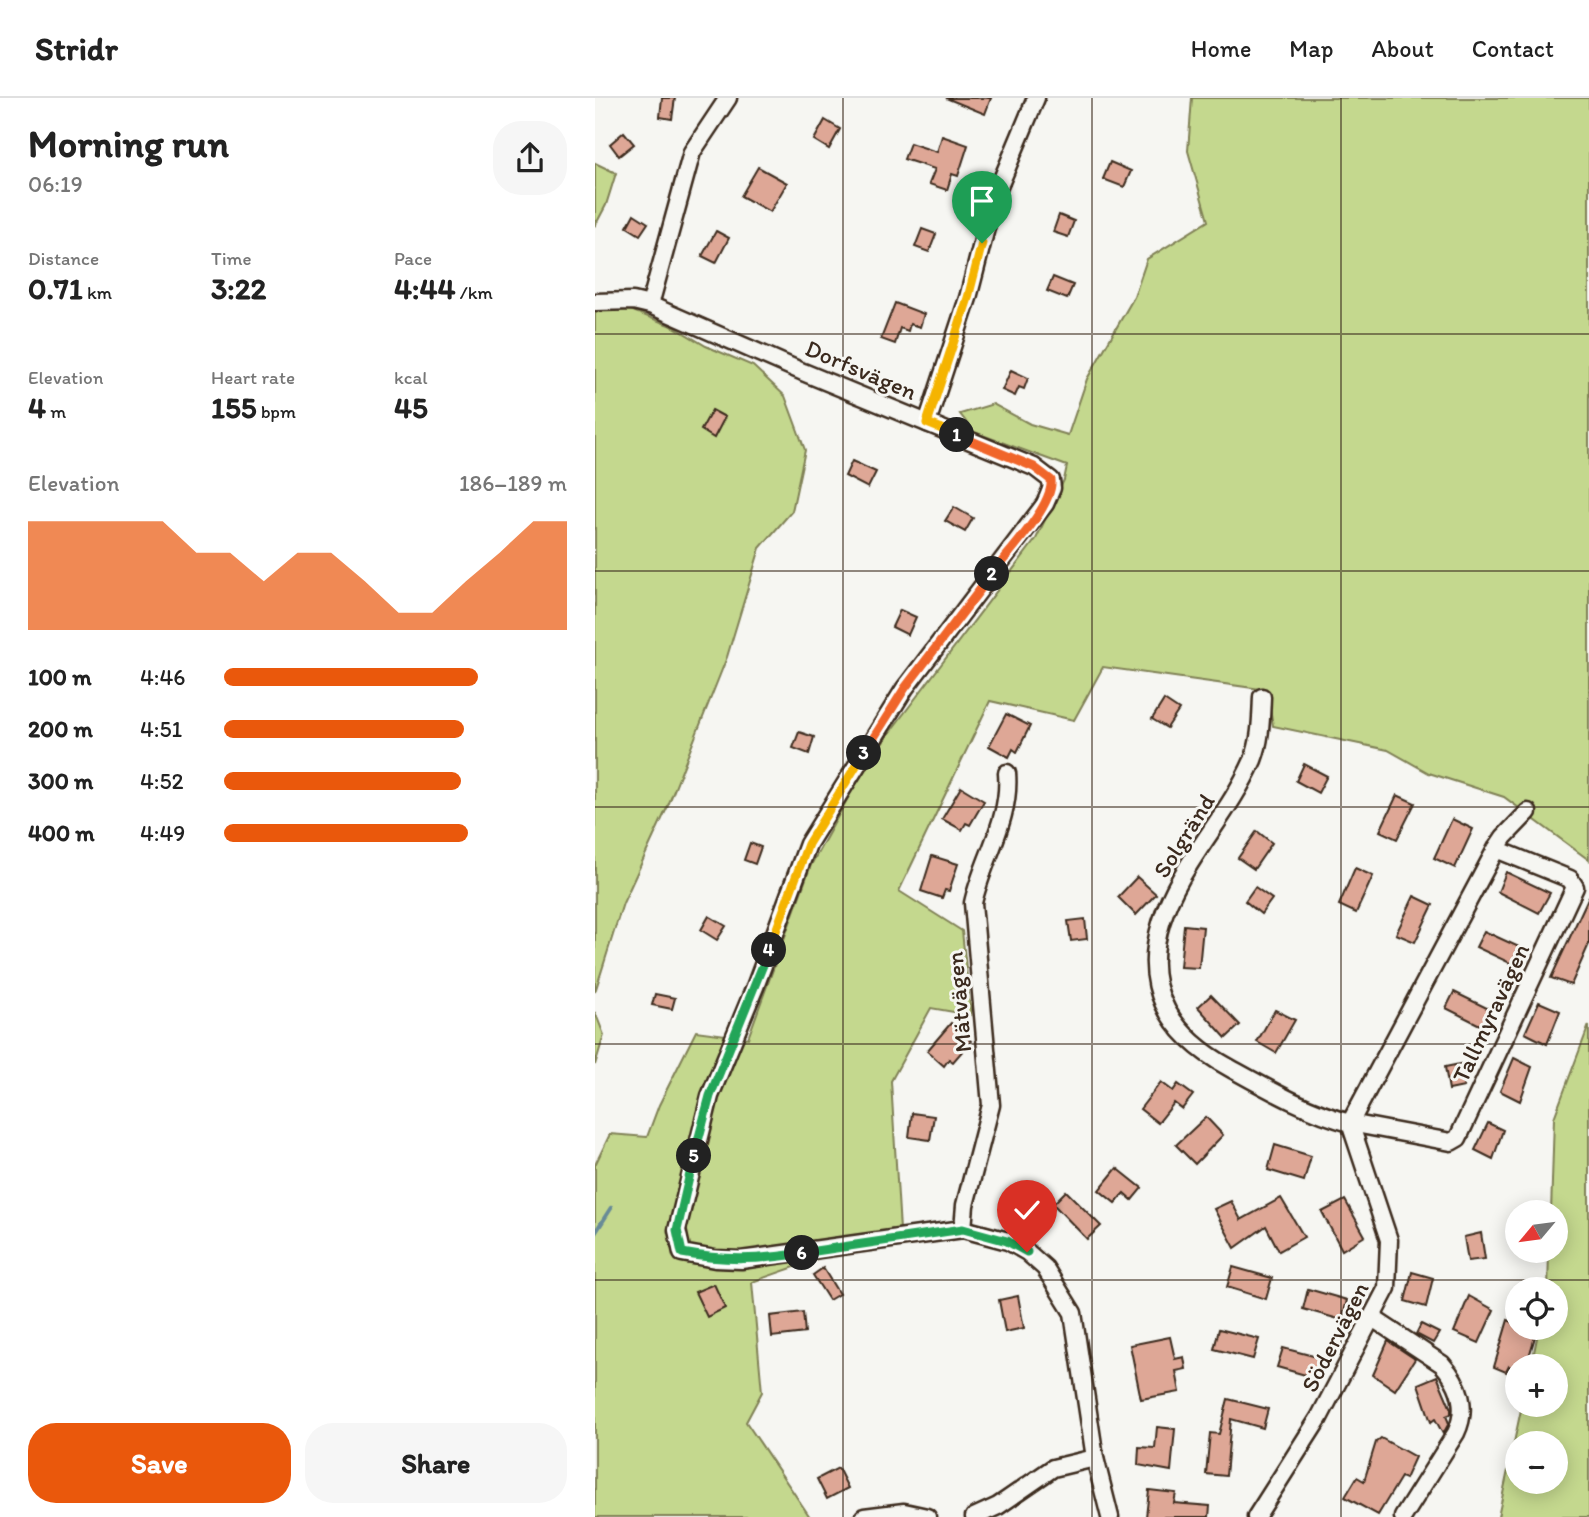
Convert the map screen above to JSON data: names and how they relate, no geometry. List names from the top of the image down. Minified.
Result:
{"streets":{"street":["Dorfsvägen","Solgränd","Mätvägen","Tallmyravägen","Södervägen"]},"crossings":[["Dorfsvägen","Mätvägen"],["Solgränd","Tallmyravägen"],["Solgränd","Södervägen"],["Tallmyravägen","Södervägen"]],"north":"bottom left","page":{"header":"Stridr","nav":["Home","Map","About","Contact"],"heading":["Morning run","06:19"],"stats":[["Distance","0.71 km"],["Time","3:22"],["Pace","4:44 /km"],["Elevation","4 m"],["Heart rate","155 bpm"],["kcal","45"]],"pins":["1","2","3","4","5","6"],"chart":["Elevation","186–189 m"],"list":[{"name":"100 m","note":"4:46"},{"name":"200 m","note":"4:51"},{"name":"300 m","note":"4:52"},{"name":"400 m","note":"4:49"}],"map_buttons":["+","−"],"buttons":["Save","Share"]}}
